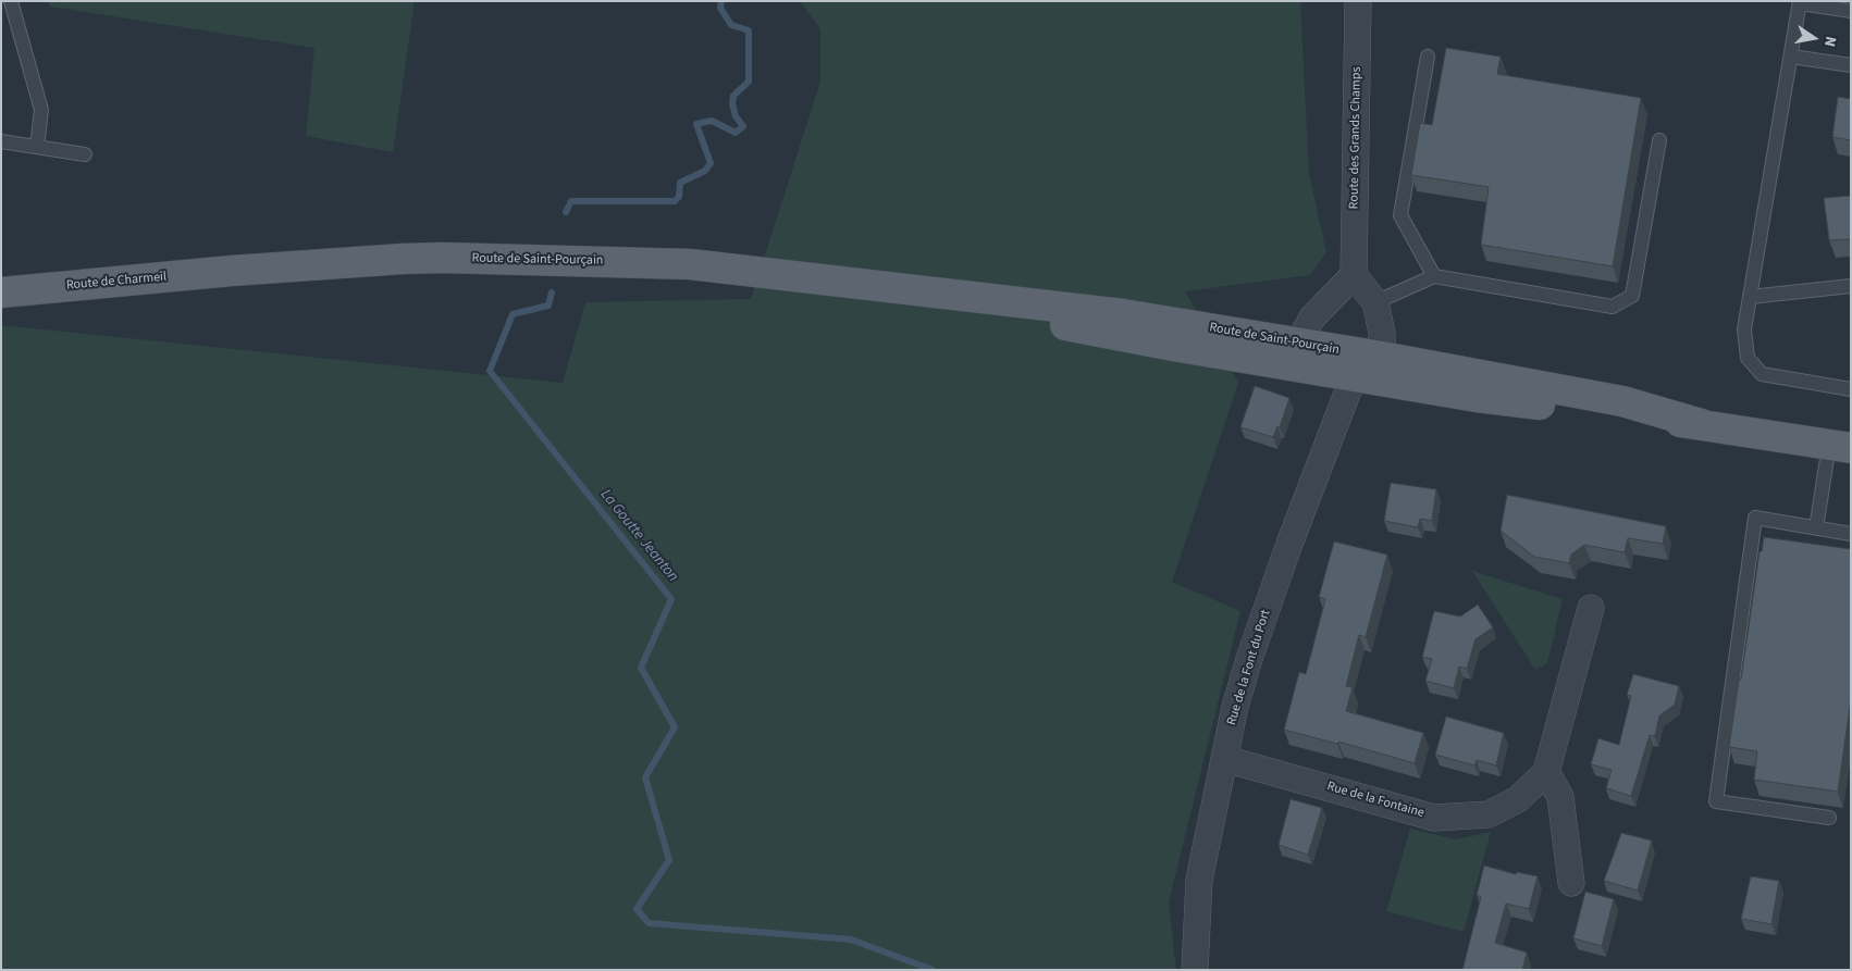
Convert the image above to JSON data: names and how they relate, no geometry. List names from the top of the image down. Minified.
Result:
{"streets":{"main road":["Route de Saint-Pourçain","Route de Charmeil"],"street":["Route des Grands Champs","Rue de la Font du Port","Rue de la Fontaine"]},"crossings":[["Route de Saint-Pourçain","Route de Charmeil"],["Route de Saint-Pourçain","Rue de la Font du Port"],["Rue de la Font du Port","Rue de la Fontaine"]],"water":["La Goutte Jeanton"],"north":"right"}
